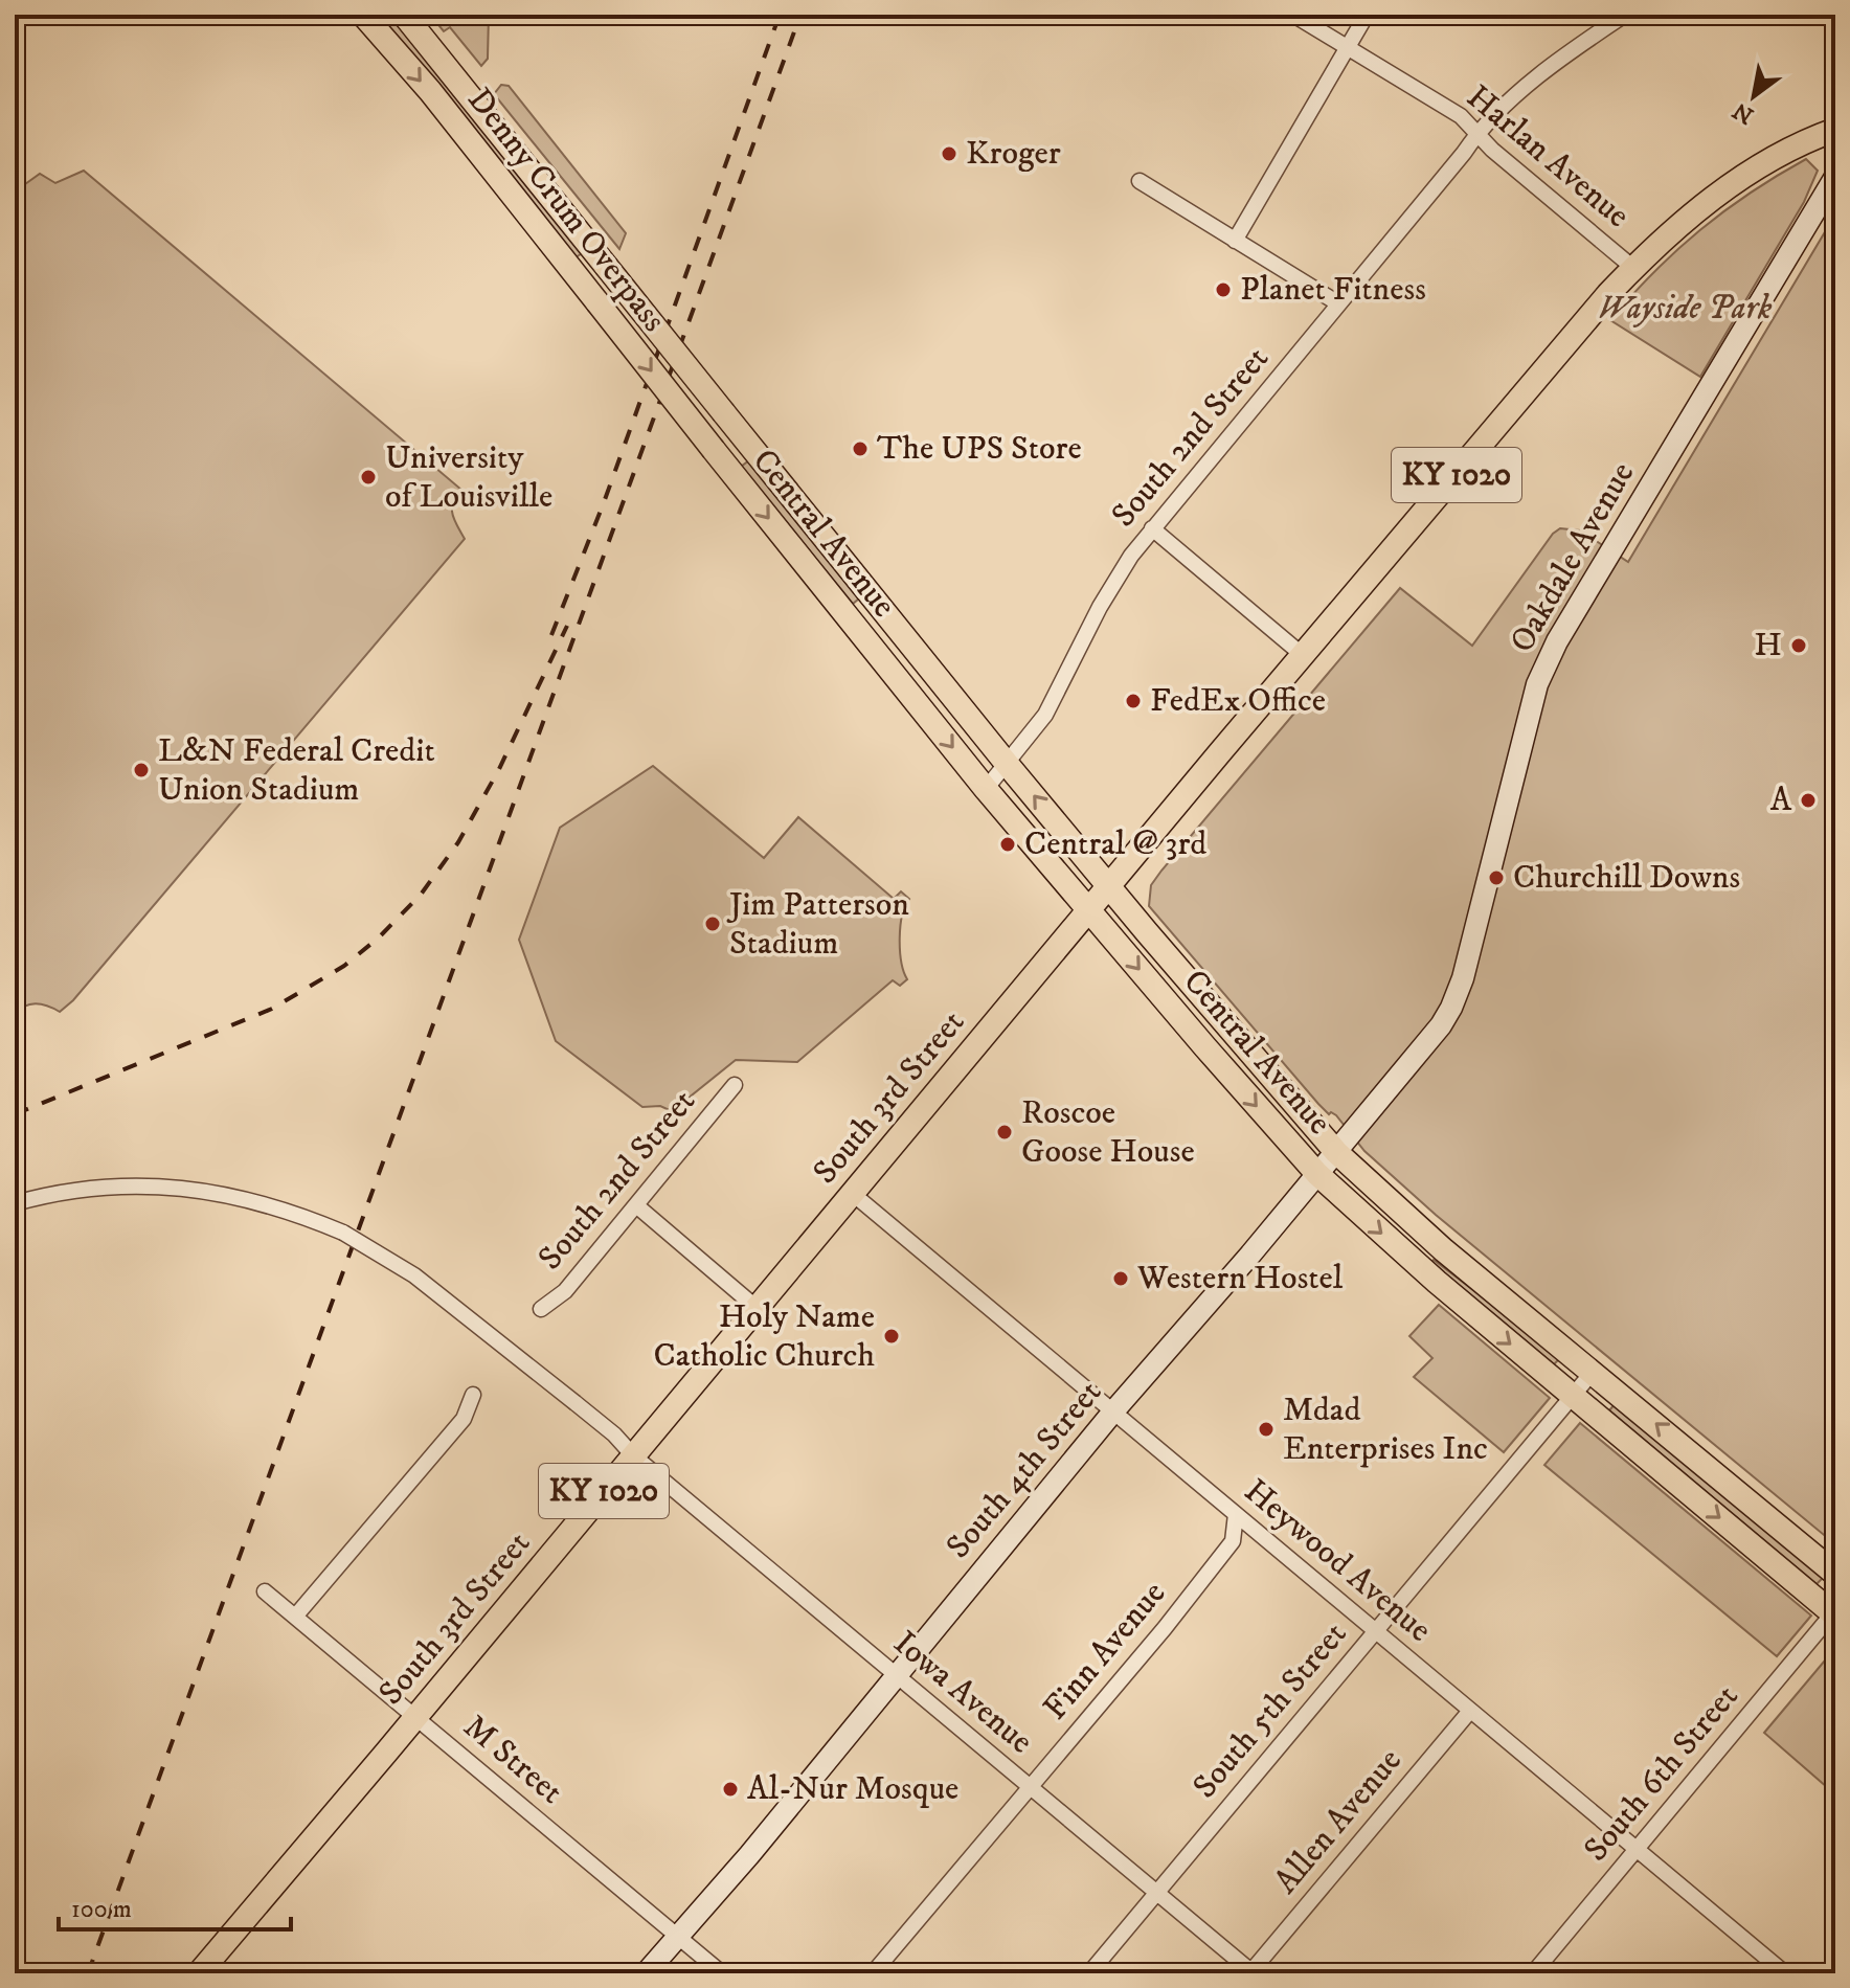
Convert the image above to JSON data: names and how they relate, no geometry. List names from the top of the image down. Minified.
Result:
{"streets":{"main road":["Denny Crum Overpass","KY 1020","Central Avenue","Oakdale Avenue","South 3rd Street","South 4th Street"],"street":["Harlan Avenue","South 2nd Street","Heywood Avenue","Finn Avenue","Iowa Avenue","South 5th Street","M Street","South 6th Street","Allen Avenue"]},"crossings":[["Harlan Avenue","South 2nd Street"],["Harlan Avenue","KY 1020"],["Harlan Avenue","South 3rd Street"],["Denny Crum Overpass","Central Avenue"],["South 2nd Street","Central Avenue"],["KY 1020","South 3rd Street"],["Central Avenue","South 3rd Street"],["Central Avenue","South 4th Street"],["Central Avenue","South 5th Street"],["Central Avenue","South 6th Street"],["Oakdale Avenue","South 4th Street"],["South 3rd Street","Heywood Avenue"],["South 3rd Street","Iowa Avenue"],["South 3rd Street","M Street"],["South 4th Street","Heywood Avenue"],["South 4th Street","Iowa Avenue"],["South 4th Street","M Street"],["Heywood Avenue","Finn Avenue"],["Heywood Avenue","South 5th Street"],["Heywood Avenue","South 6th Street"],["Heywood Avenue","Allen Avenue"],["Finn Avenue","Iowa Avenue"],["Iowa Avenue","South 5th Street"],["Iowa Avenue","Allen Avenue"]],"parks":["Wayside Park"],"places":["Kroger","Planet Fitness","The UPS Store","University of Louisville","H","FedEx Office","L&N Federal Credit Union Stadium","A","Central @ 3rd","Churchill Downs","Jim Patterson Stadium","Roscoe Goose House","Western Hostel","Holy Name Catholic Church","Mdad Enterprises Inc","Al-Nur Mosque"],"scale_bar":"100 m","north":"bottom left"}
